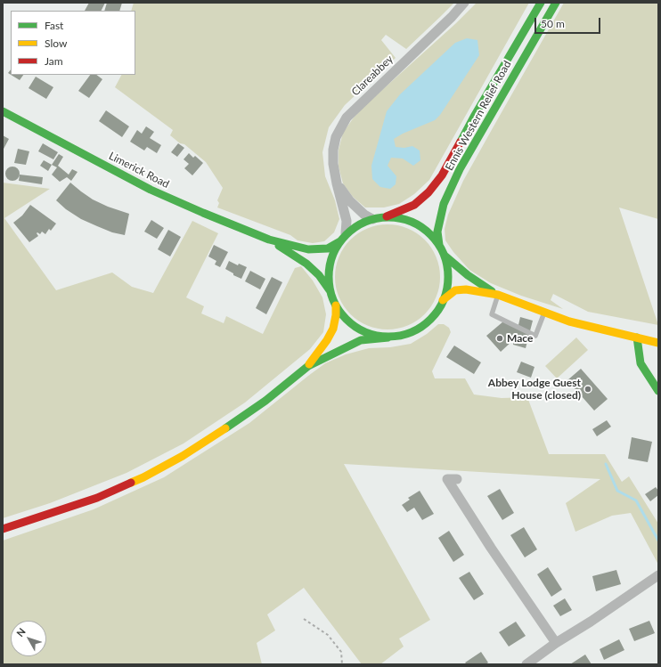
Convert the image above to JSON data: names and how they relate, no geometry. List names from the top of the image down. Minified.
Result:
{"streets":{"main road":["Ennis Western Relief Road","Limerick Road"],"street":["Clareabbey"]},"crossings":[["Clareabbey","Ennis Western Relief Road"]],"places":["Mace","Abbey Lodge Guest House (closed)"],"legend":["Fast","Slow","Jam"],"scale_bar":"50 m","north":"top left"}
